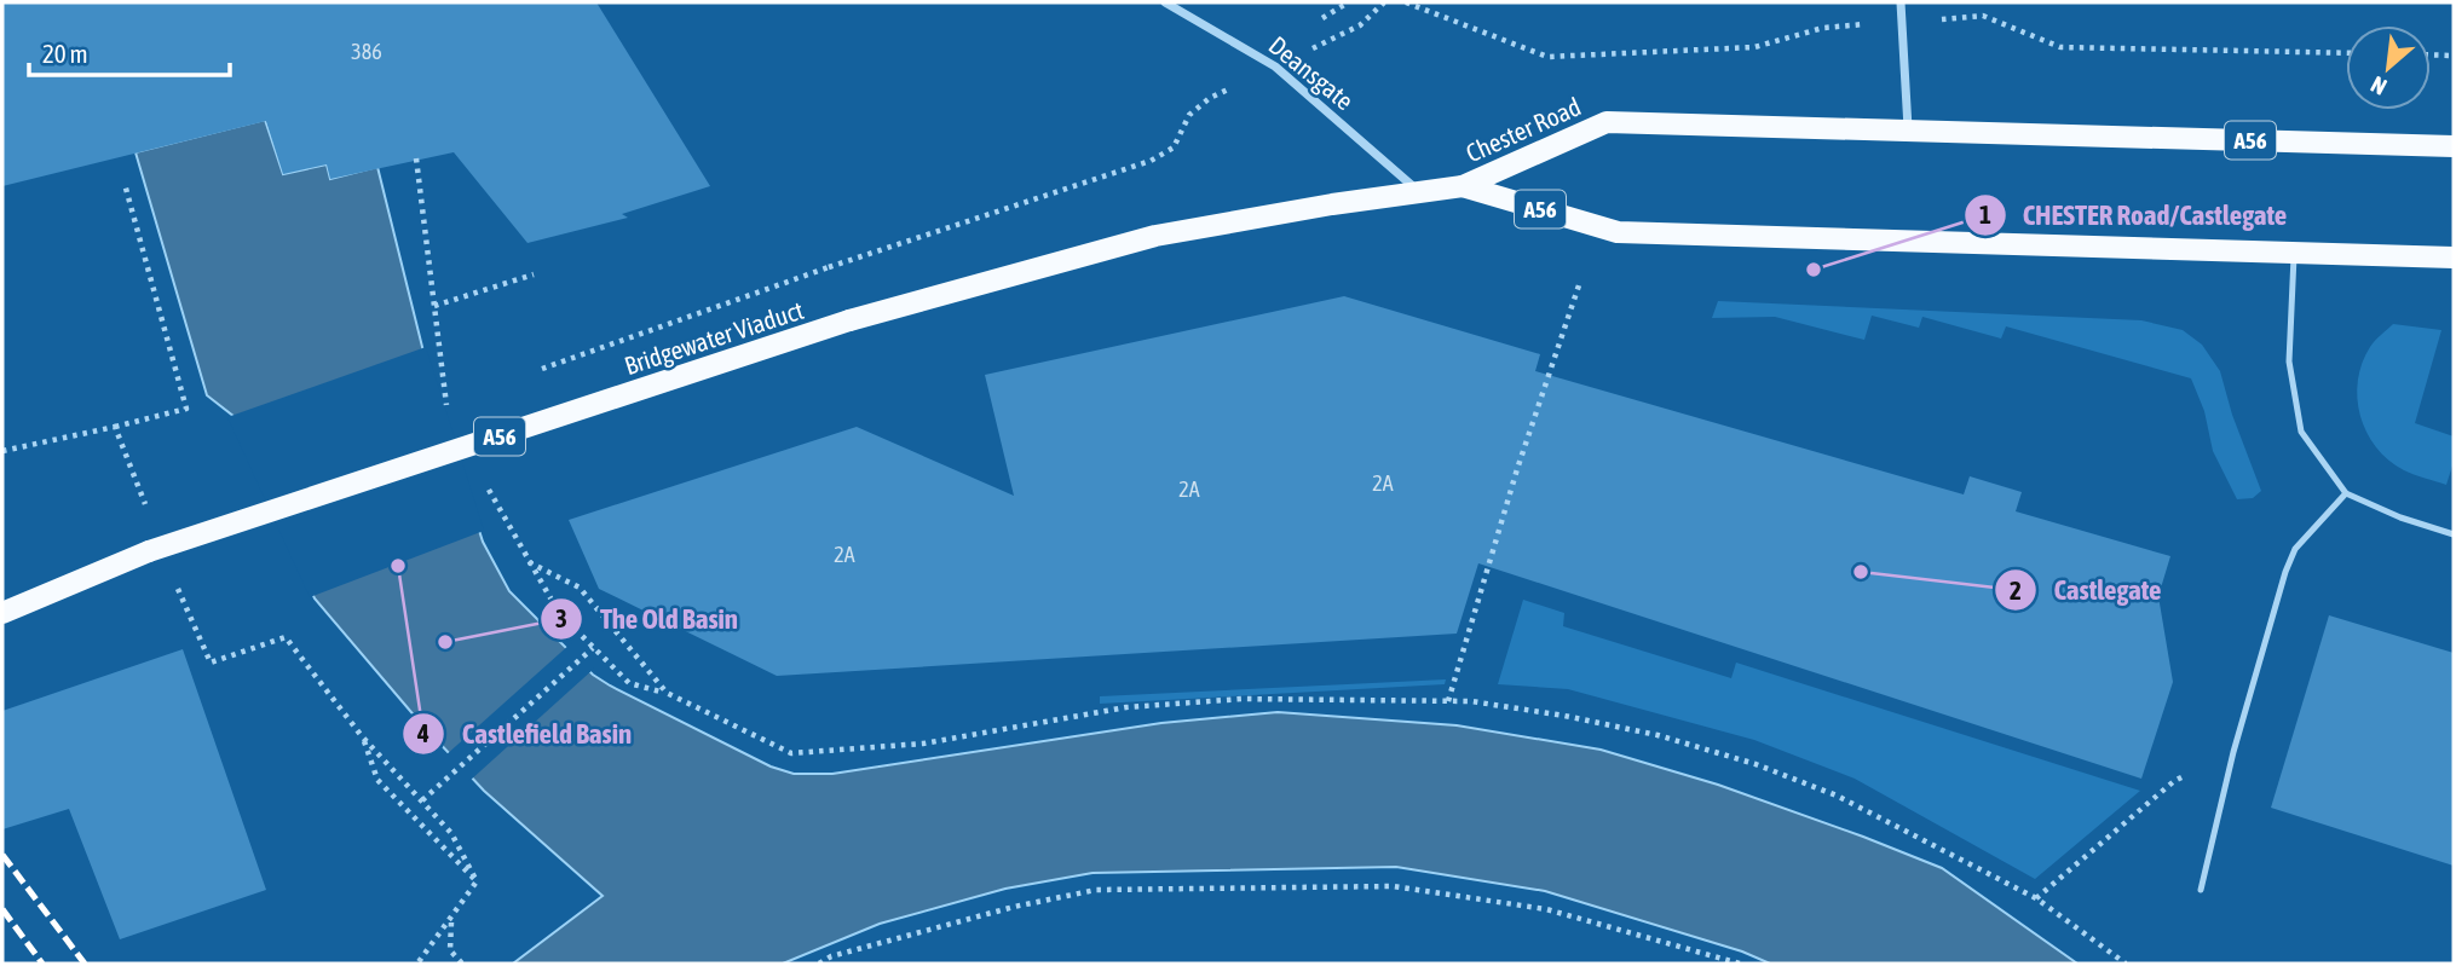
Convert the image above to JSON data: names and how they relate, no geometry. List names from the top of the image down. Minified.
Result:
{"streets":{"main road":["Chester Road","A56","Bridgewater Viaduct"],"street":["Deansgate"]},"crossings":[["Deansgate","Bridgewater Viaduct"],["Chester Road","Bridgewater Viaduct"]],"places":["CHESTER Road/Castlegate","Castlefield Basin","Castlegate","The Old Basin"],"house_numbers":["386","2A","2A","2A"],"scale_bar":"20 m","north":"bottom left"}
